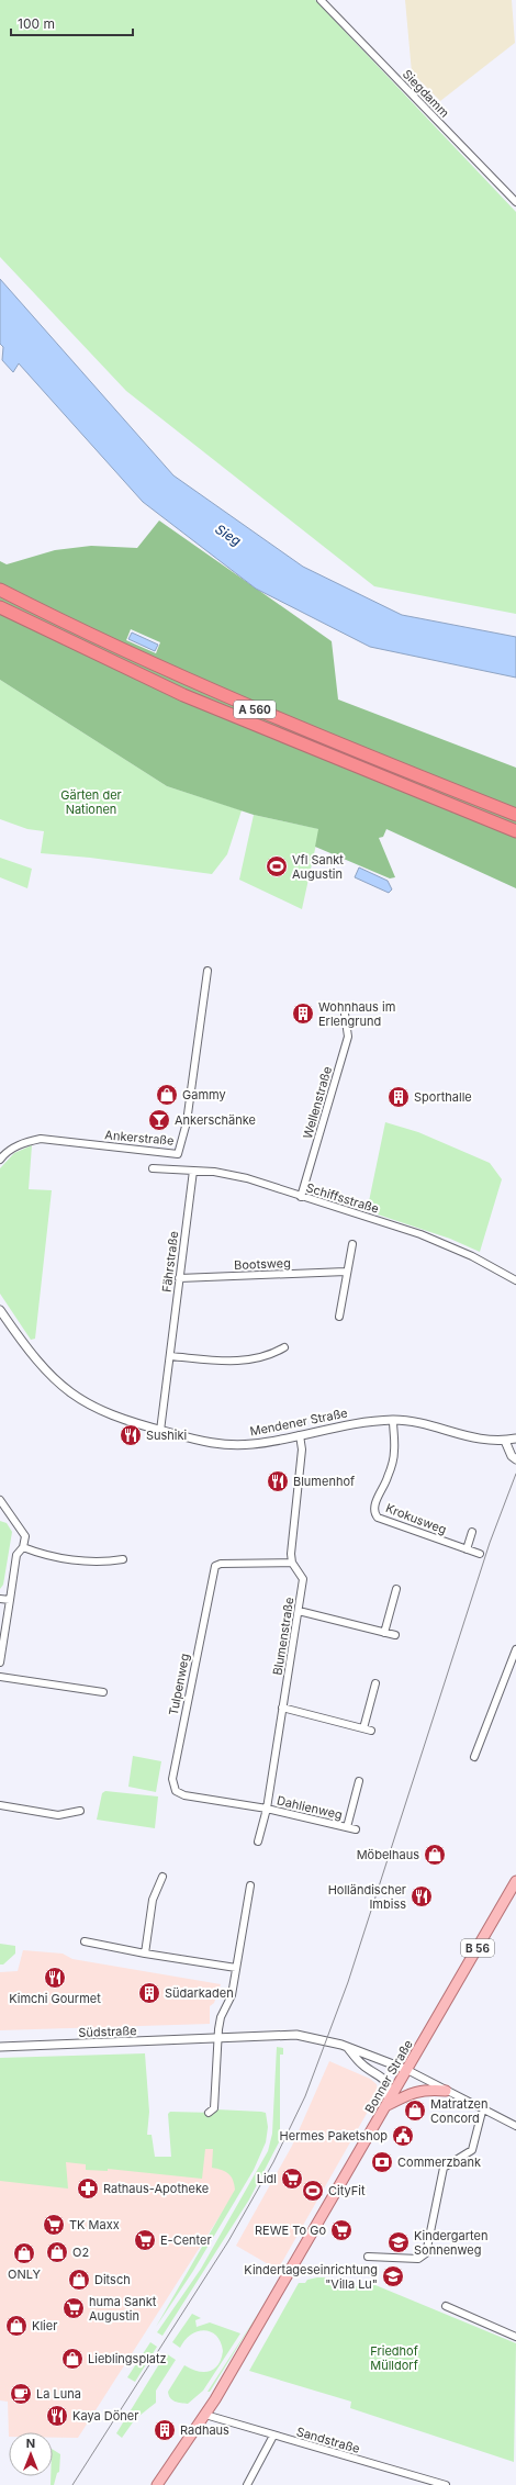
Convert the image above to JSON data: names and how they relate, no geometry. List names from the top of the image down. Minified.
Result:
{"streets":{"highway":["A 560"],"main road":["B 56","Bonner Straße"],"street":["Siegdamm","Wellenstraße","Ankerstraße","Schiffsstraße","Fährstraße","Bootsweg","Mendener Straße","Krokusweg","Blumenstraße","Tulpenweg","Dahlienweg","Südstraße","Sandstraße"]},"crossings":[["Wellenstraße","Schiffsstraße"],["Schiffsstraße","Fährstraße"],["Fährstraße","Bootsweg"],["Fährstraße","Mendener Straße"],["Mendener Straße","Krokusweg"],["Mendener Straße","Blumenstraße"],["Blumenstraße","Tulpenweg"],["Blumenstraße","Dahlienweg"],["Tulpenweg","Dahlienweg"],["Südstraße","Bonner Straße"],["Bonner Straße","Sandstraße"]],"water":["Sieg"],"parks":["Gärten der Nationen","Friedhof Mülldorf"],"places":{"sports":["Vfl Sankt Augustin","CityFit"],"building":["Wohnhaus im Erlengrund","Sporthalle","Südarkaden","Radhaus"],"shop":["Gammy","Möbelhaus","Matratzen Concord","O2","ONLY","Ditsch","Klier","Lieblingsplatz"],"bar":["Ankerschänke"],"restaurant":["Sushiki","Blumenhof","Holländischer Imbiss","Kimchi Gourmet","Kaya Döner"],"public building":["Hermes Paketshop"],"bank":["Commerzbank"],"supermarket":["Lidl","TK Maxx","REWE To Go","E-Center","huma Sankt Augustin"],"pharmacy":["Rathaus-Apotheke"],"school or university":["Kindergarten Sonnenweg","Kindertageseinrichtung \"Villa Lu\""],"cafe":["La Luna"]},"scale_bar":"100 m","north":"top"}
